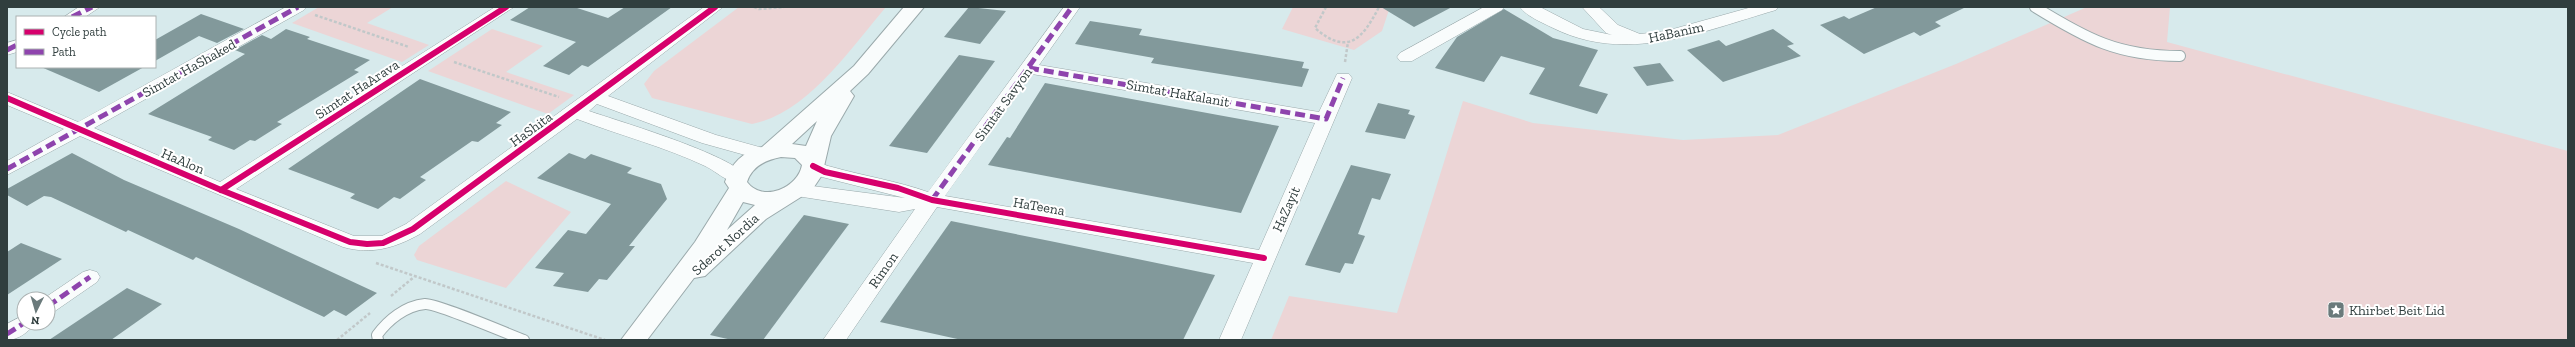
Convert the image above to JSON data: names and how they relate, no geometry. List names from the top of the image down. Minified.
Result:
{"streets":{"street":["HaBanim","Simtat HaShaked","Simtat HaArava","Simtat HaKalanit","Simtat Savyon","HaShita","HaAlon","HaTeena","HaZayit","Sderot Nordia","Rimon"]},"crossings":[["Simtat HaShaked","HaAlon"],["Simtat HaArava","HaAlon"],["Simtat HaKalanit","Simtat Savyon"],["Simtat HaKalanit","HaZayit"],["Simtat Savyon","HaTeena"],["Simtat Savyon","Rimon"],["HaShita","HaAlon"],["HaTeena","HaZayit"],["HaTeena","Sderot Nordia"],["HaTeena","Rimon"]],"places":{"place":["Khirbet Beit Lid"]},"legend":["Cycle path","Path"],"north":"bottom"}
